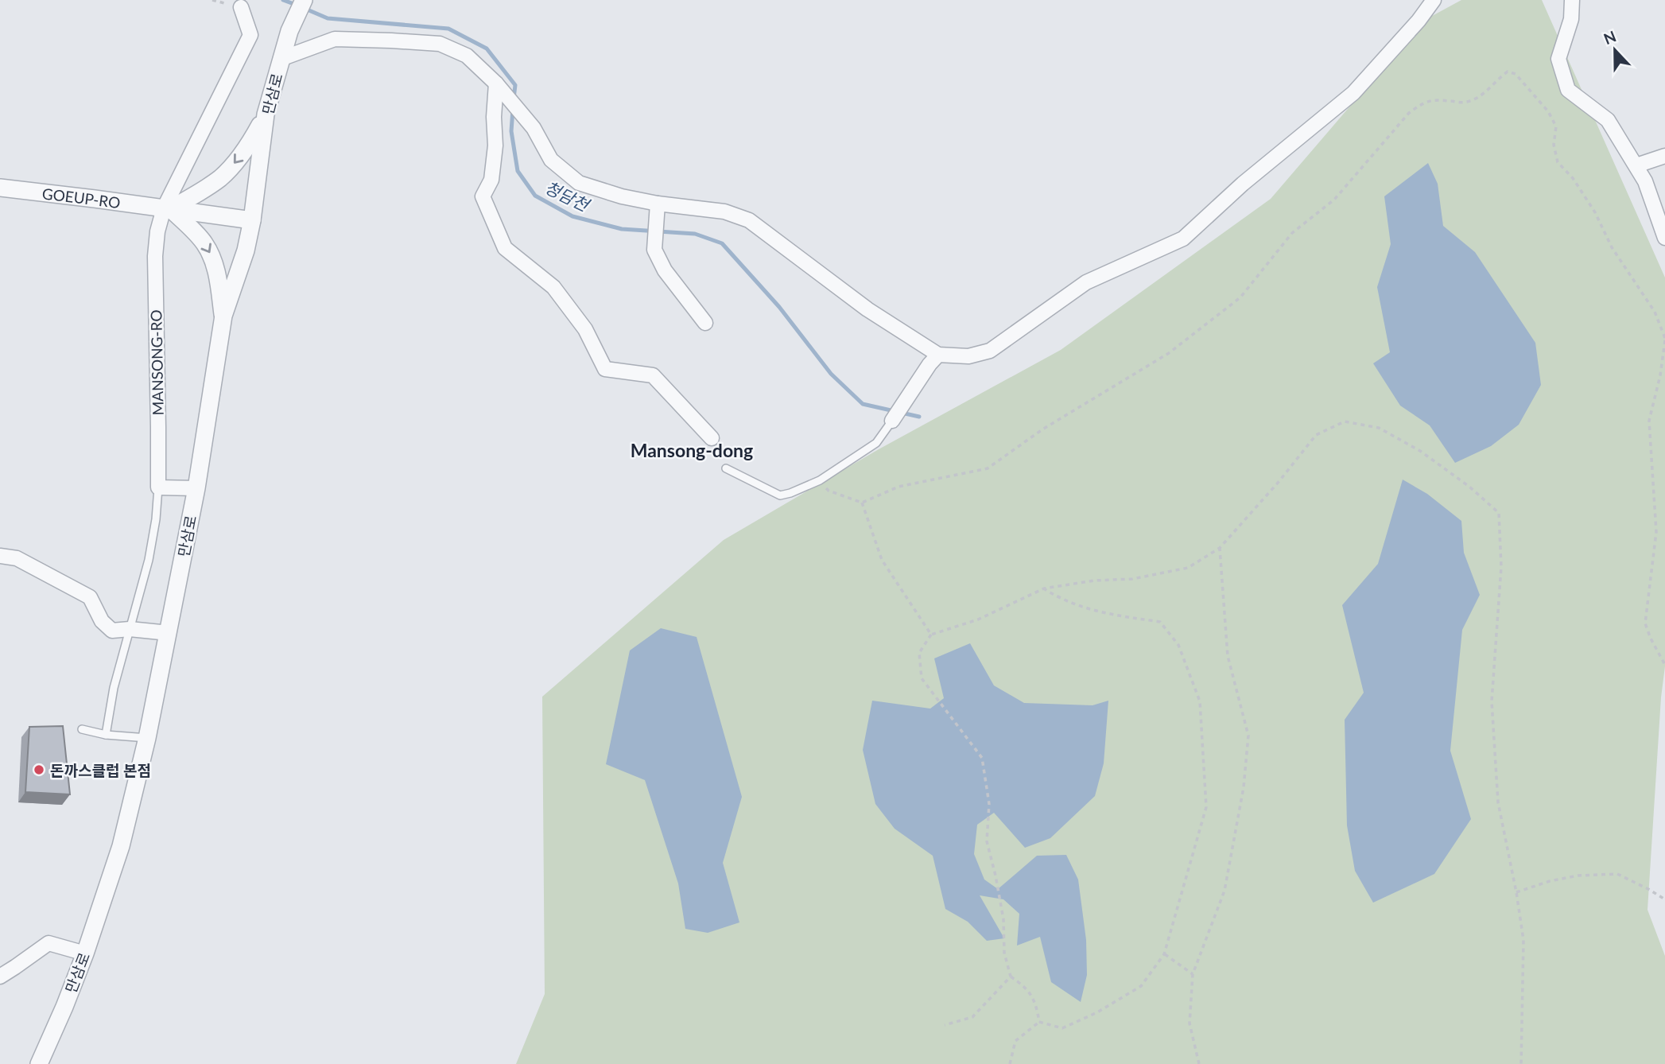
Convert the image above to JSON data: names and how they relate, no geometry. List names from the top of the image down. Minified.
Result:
{"streets":{"street":["만삼로","GOEUP-RO","MANSONG-RO"]},"crossings":[["만삼로","GOEUP-RO"],["GOEUP-RO","MANSONG-RO"]],"districts":["Mansong-dong"],"water":["청담천"],"places":["돈까스클럽 본점"],"north":"top"}
